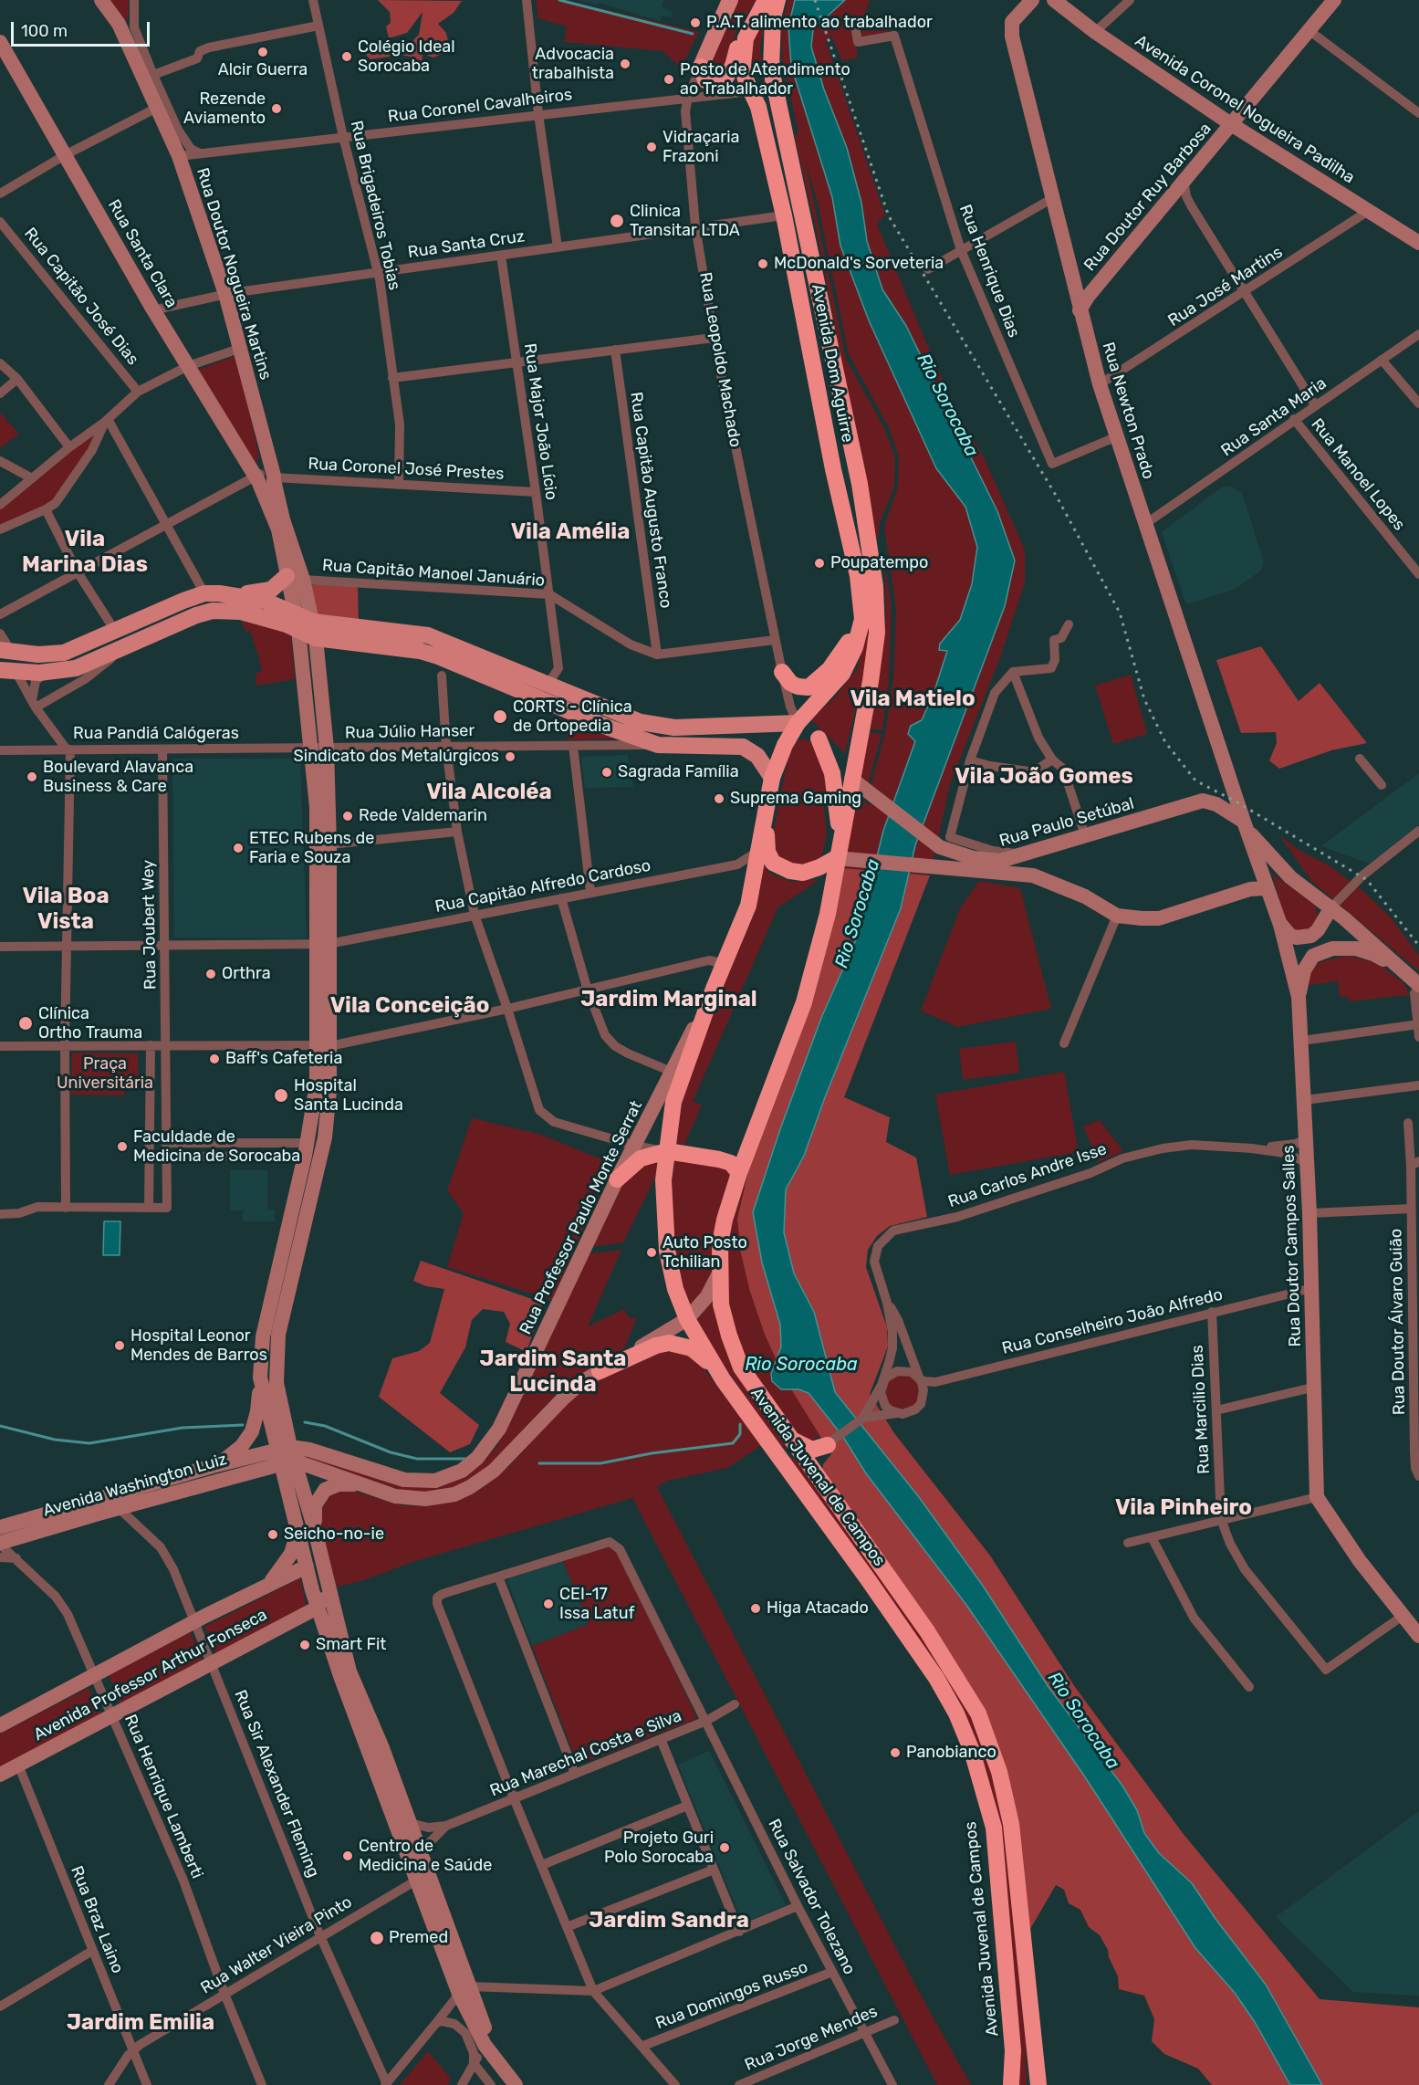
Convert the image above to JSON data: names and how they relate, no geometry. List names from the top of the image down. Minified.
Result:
{"streets":{"highway":["Avenida Dom Aguirre","Avenida Juvenal de Campos"],"main road":["Avenida Coronel Nogueira Padilha","Rua Doutor Ruy Barbosa","Rua Santa Clara","Rua Doutor Nogueira Martins","Rua Leopoldo Machado","Rua Newton Prado","Rua Paulo Setúbal","Rua Professor Paulo Monte Serrat","Rua Doutor Campos Salles","Avenida Washington Luiz","Avenida Professor Arthur Fonseca"],"street":["Rua Coronel Cavalheiros","Rua Brigadeiros Tobias","Rua Santa Cruz","Rua Henrique Dias","Rua José Martins","Rua Capitão José Dias","Rua Santa Maria","Rua Major João Lício","Rua Coronel José Prestes","Rua Manoel Lopes","Rua Capitão Augusto Franco","Rua Capitão Manoel Januário","Rua Júlio Hanser","Rua Pandiá Calógeras","Rua Capitão Alfredo Cardoso","Rua Joubert Wey","Rua Carlos Andre Isse","Rua Conselheiro João Alfredo","Rua Doutor Álvaro Guião","Rua Marcilio Dias","Rua Marechal Costa e Silva","Rua Sir Alexander Fleming","Rua Henrique Lamberti","Rua Salvador Tolezano","Rua Braz Laino","Rua Walter Vieira Pinto","Rua Domingos Russo","Rua Jorge Mendes"]},"crossings":[["Rua Coronel Cavalheiros","Rua Brigadeiros Tobias"],["Rua Coronel Cavalheiros","Rua Doutor Nogueira Martins"],["Rua Coronel Cavalheiros","Rua Leopoldo Machado"],["Rua Coronel Cavalheiros","Avenida Dom Aguirre"],["Avenida Coronel Nogueira Padilha","Rua Doutor Ruy Barbosa"],["Avenida Coronel Nogueira Padilha","Rua José Martins"],["Rua Doutor Ruy Barbosa","Rua Newton Prado"],["Rua Brigadeiros Tobias","Rua Santa Cruz"],["Rua Brigadeiros Tobias","Rua Coronel José Prestes"],["Rua Santa Cruz","Rua Santa Clara"],["Rua Santa Cruz","Rua Doutor Nogueira Martins"],["Rua Santa Cruz","Rua Leopoldo Machado"],["Rua Santa Cruz","Avenida Dom Aguirre"],["Rua Santa Cruz","Rua Major João Lício"],["Rua Santa Clara","Rua Doutor Nogueira Martins"],["Rua Santa Clara","Rua Coronel José Prestes"],["Rua Santa Clara","Rua Capitão Manoel Januário"],["Rua Henrique Dias","Rua Newton Prado"],["Rua Doutor Nogueira Martins","Rua Coronel José Prestes"],["Rua José Martins","Rua Newton Prado"],["Rua Leopoldo Machado","Avenida Dom Aguirre"],["Rua Leopoldo Machado","Rua Capitão Manoel Januário"],["Avenida Dom Aguirre","Rua Paulo Setúbal"],["Avenida Dom Aguirre","Avenida Juvenal de Campos"],["Rua Newton Prado","Rua Santa Maria"],["Rua Newton Prado","Rua Doutor Campos Salles"],["Rua Santa Maria","Rua Manoel Lopes"],["Rua Major João Lício","Rua Coronel José Prestes"],["Rua Major João Lício","Rua Capitão Manoel Januário"],["Rua Capitão Augusto Franco","Rua Capitão Manoel Januário"],["Rua Júlio Hanser","Rua Pandiá Calógeras"],["Rua Pandiá Calógeras","Rua Joubert Wey"],["Rua Capitão Alfredo Cardoso","Rua Joubert Wey"],["Rua Capitão Alfredo Cardoso","Avenida Juvenal de Campos"],["Rua Carlos Andre Isse","Rua Doutor Campos Salles"],["Rua Carlos Andre Isse","Rua Conselheiro João Alfredo"],["Rua Professor Paulo Monte Serrat","Avenida Juvenal de Campos"],["Rua Professor Paulo Monte Serrat","Avenida Washington Luiz"],["Rua Doutor Campos Salles","Rua Conselheiro João Alfredo"],["Rua Conselheiro João Alfredo","Rua Marcilio Dias"],["Avenida Washington Luiz","Rua Sir Alexander Fleming"],["Avenida Washington Luiz","Rua Henrique Lamberti"],["Avenida Professor Arthur Fonseca","Rua Sir Alexander Fleming"],["Avenida Professor Arthur Fonseca","Rua Henrique Lamberti"],["Avenida Professor Arthur Fonseca","Rua Braz Laino"],["Rua Marechal Costa e Silva","Rua Salvador Tolezano"],["Rua Sir Alexander Fleming","Rua Walter Vieira Pinto"],["Rua Henrique Lamberti","Rua Walter Vieira Pinto"],["Rua Salvador Tolezano","Rua Domingos Russo"],["Rua Salvador Tolezano","Rua Jorge Mendes"],["Rua Braz Laino","Rua Walter Vieira Pinto"]],"districts":["Vila Amélia","Vila Marina Dias","Vila Matielo","Vila João Gomes","Vila Alcoléa","Vila Boa Vista","Jardim Marginal","Vila Conceição","Jardim Santa Lucinda","Vila Pinheiro","Jardim Sandra","Jardim Emilia"],"water":["Rio Sorocaba"],"parks":["Praça Universitária"],"places":["P.A.T. alimento ao trabalhador","Alcir Guerra","Colégio Ideal Sorocaba","Advocacia trabalhista","Posto de Atendimento ao Trabalhador","Rezende Aviamento","Vidraçaria Frazoni","Clinica Transitar LTDA","McDonald's Sorveteria","Poupatempo","CORTS - Clínica de Ortopedia","Sindicato dos Metalúrgicos","Sagrada Família","Boulevard Alavanca Business & Care","Suprema Gaming","Rede Valdemarin","ETEC Rubens de Faria e Souza","Orthra","Clínica Ortho Trauma","Baff's Cafeteria","Hospital Santa Lucinda","Faculdade de Medicina de Sorocaba","Auto Posto Tchilian","Hospital Leonor Mendes de Barros","Seicho-no-ie","CEI-17 Issa Latuf","Higa Atacado","Smart Fit","Panobianco","Projeto Guri Polo Sorocaba","Centro de Medicina e Saúde","Premed"],"scale_bar":"100 m"}
